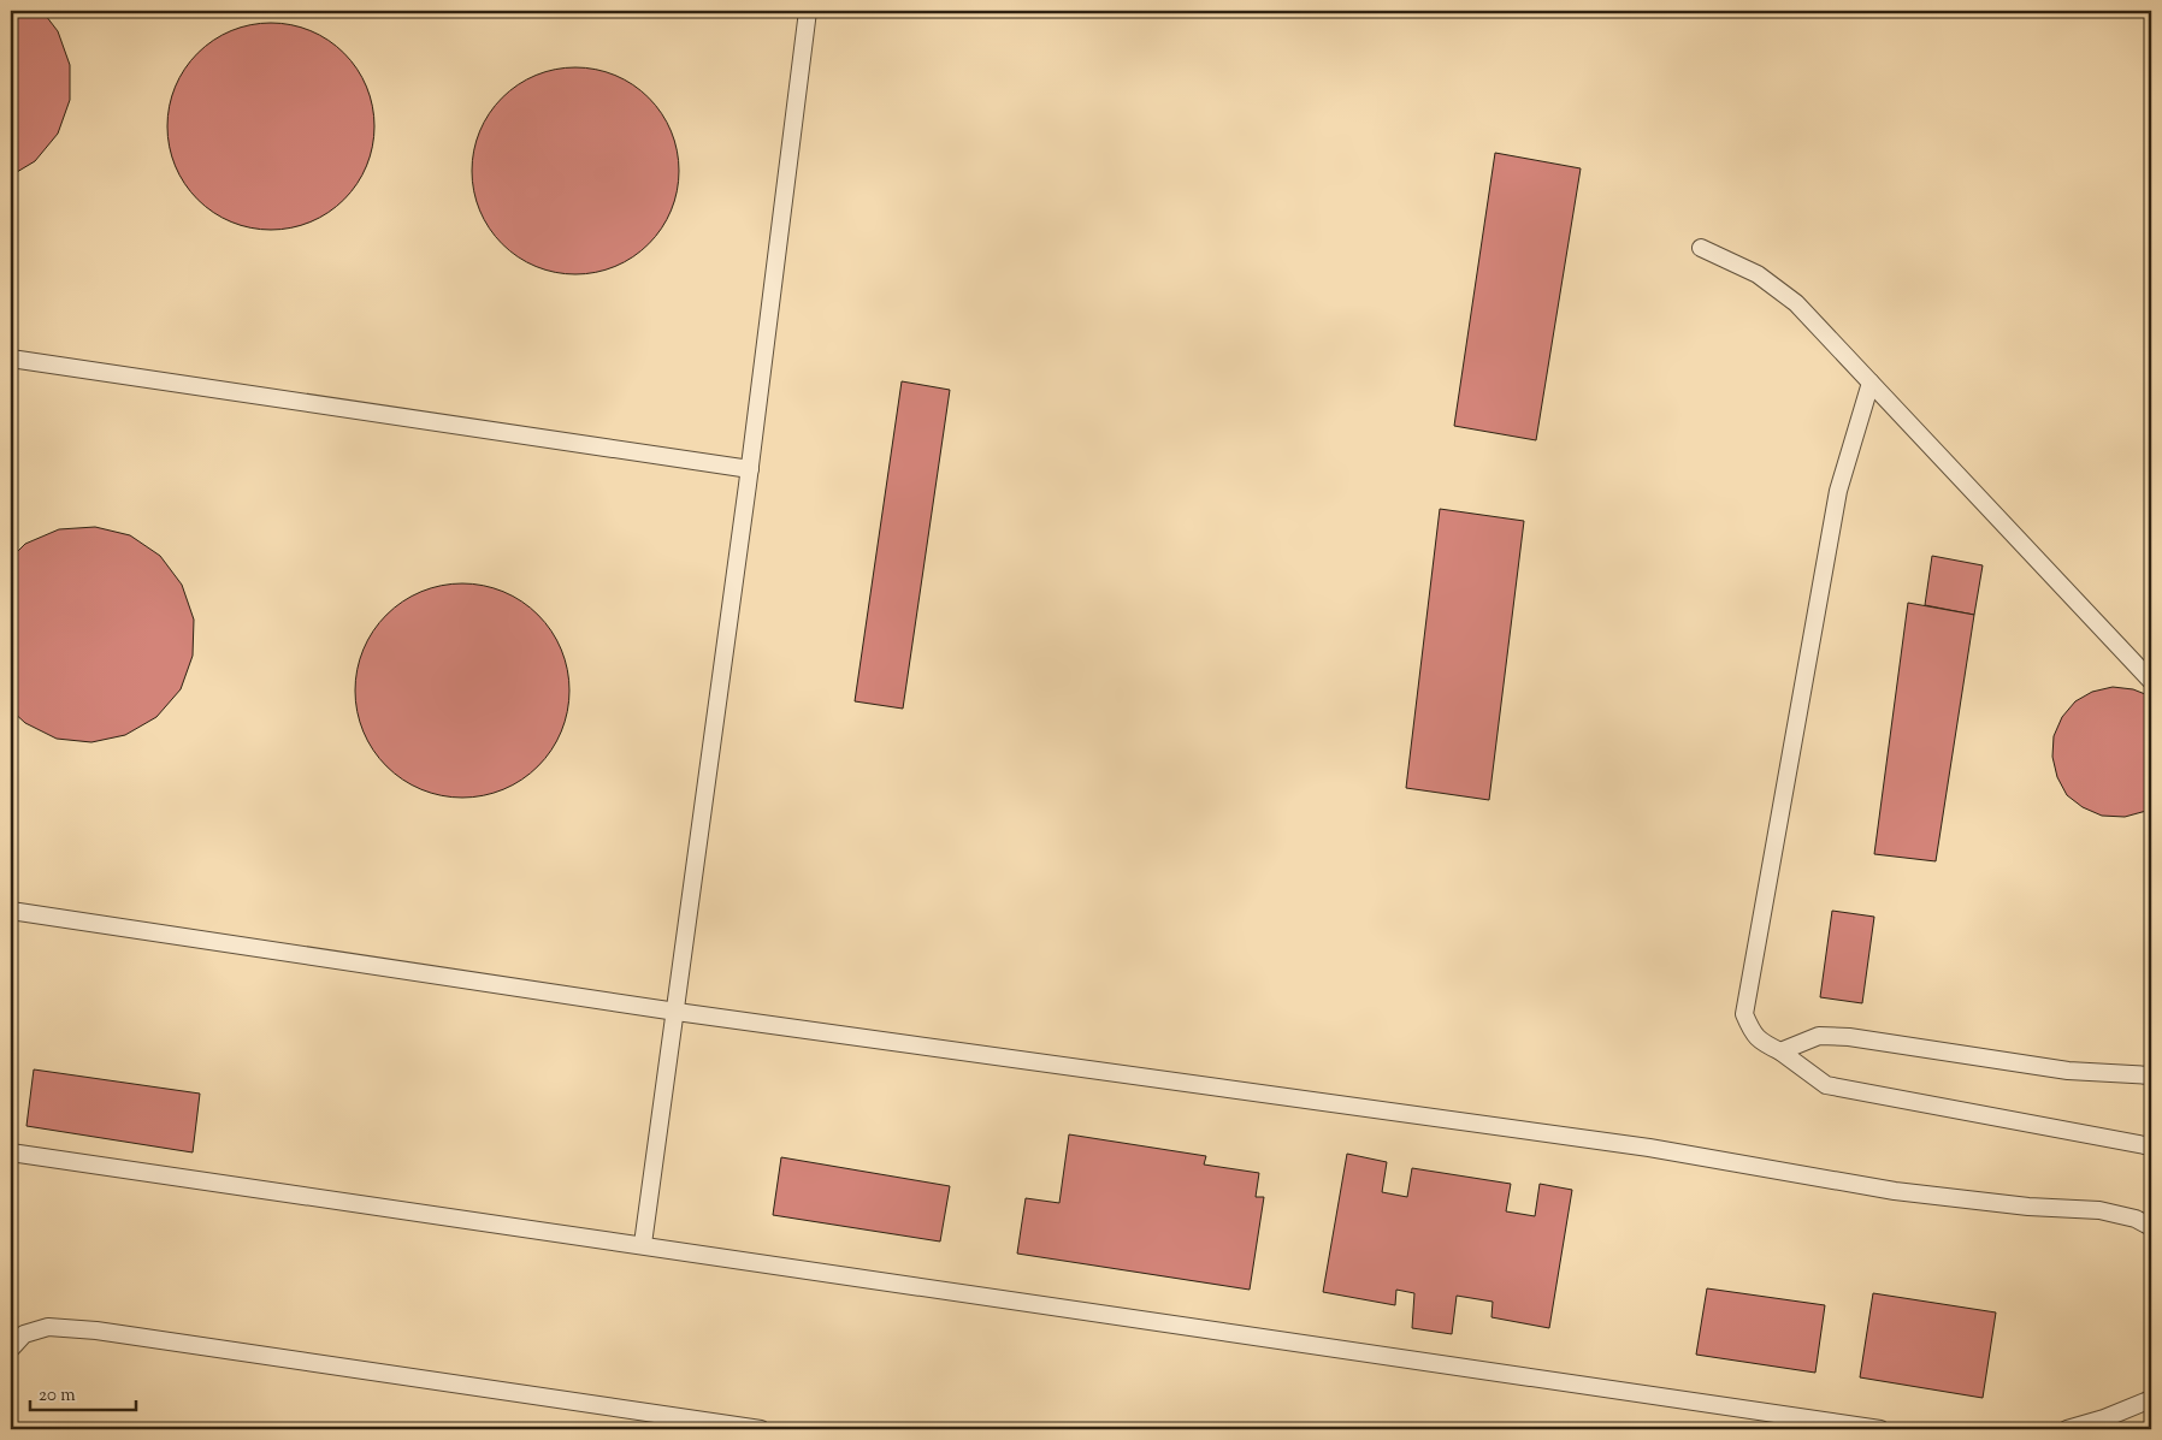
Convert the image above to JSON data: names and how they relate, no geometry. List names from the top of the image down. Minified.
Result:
{"scale_bar":"20 m"}
